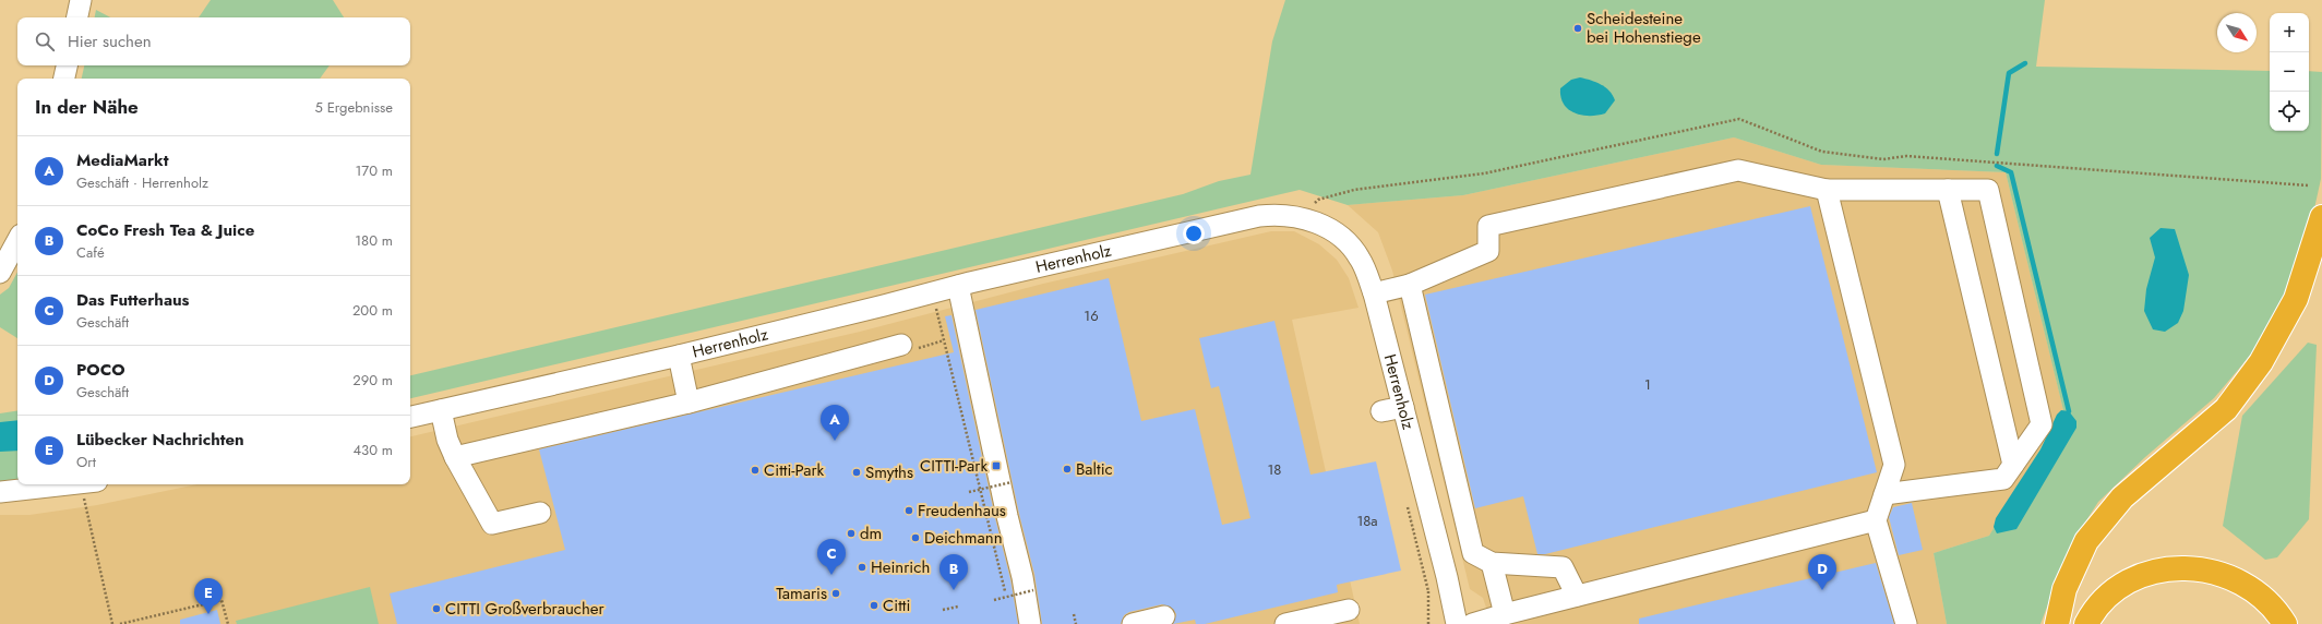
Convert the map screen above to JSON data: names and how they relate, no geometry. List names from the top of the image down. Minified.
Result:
{"streets":{"street":["Herrenholz"]},"places":{"other":["Scheidesteine bei Hohenstiege","Baltic","Citti-Park","Smyths","Freudenhaus","dm","Deichmann","Heinrich","Tamaris","Citti","CITTI Großverbraucher"],"transit":["CITTI-Park"]},"house_numbers":["16","1","18","18a"],"north":"bottom right","page":{"map_buttons":["+","−"],"search":"Hier suchen","heading":["In der Nähe","5 Ergebnisse"],"list":[{"mark":"A","name":"MediaMarkt","note":"Geschäft · Herrenholz","value":"170 m"},{"mark":"B","name":"CoCo Fresh Tea & Juice","note":"Café","value":"180 m"},{"mark":"C","name":"Das Futterhaus","note":"Geschäft","value":"200 m"},{"mark":"D","name":"POCO","note":"Geschäft","value":"290 m"},{"mark":"E","name":"Lübecker Nachrichten","note":"Ort","value":"430 m"}],"pins":["A","C","B","D","E"]}}
